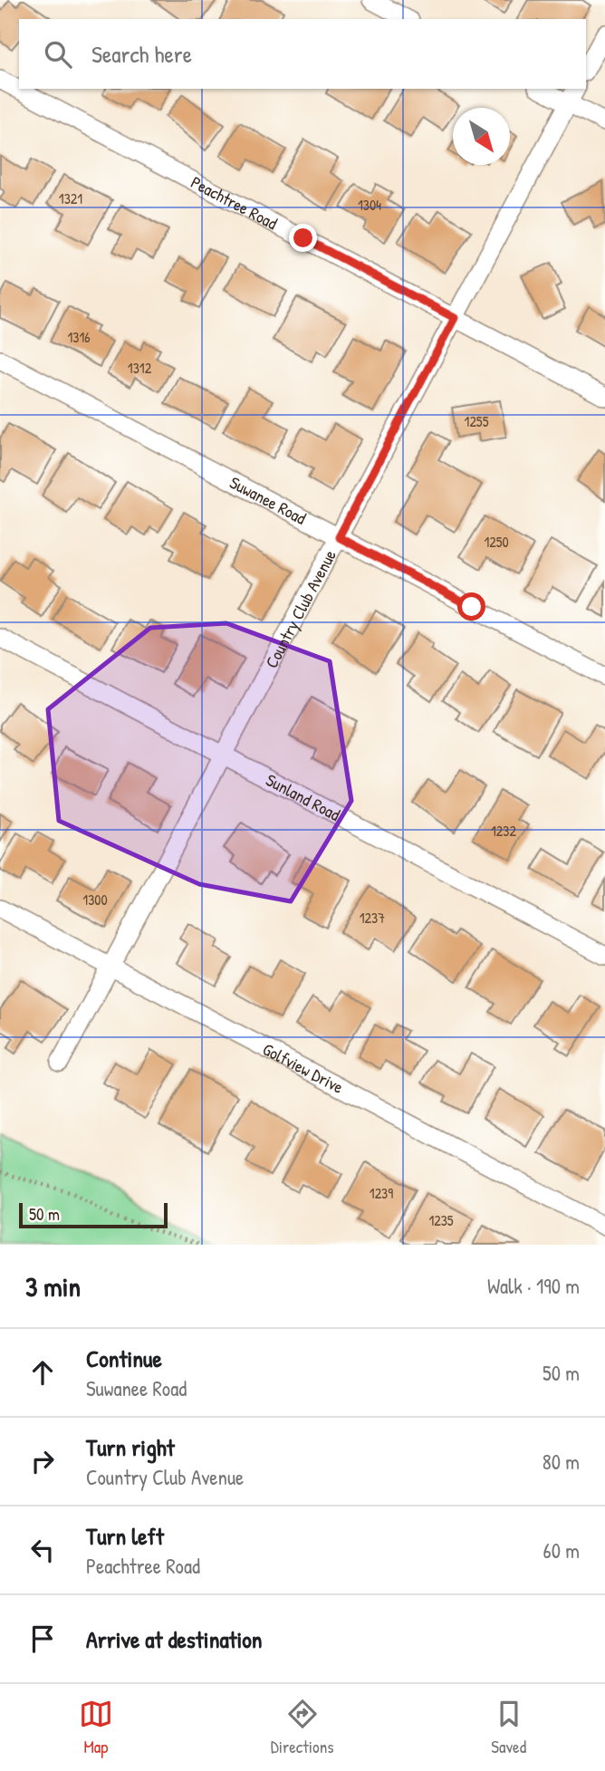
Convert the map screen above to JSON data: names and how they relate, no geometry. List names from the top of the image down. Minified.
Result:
{"streets":{"street":["Peachtree Road","Suwanee Road","Country Club Avenue","Sunland Road","Golfview Drive"]},"crossings":[["Peachtree Road","Country Club Avenue"],["Suwanee Road","Country Club Avenue"],["Country Club Avenue","Sunland Road"],["Country Club Avenue","Golfview Drive"]],"house_numbers":["1321","1304","1316","1312","1255","1250","1232","1300","1237","1239","1235"],"scale_bar":"50 m","north":"bottom right","page":{"search":"Search here","scale":"50 m","heading":["3 min","Walk · 190 m"],"list":[["Continue","Suwanee Road","50 m"],["Turn right","Country Club Avenue","80 m"],["Turn left","Peachtree Road","60 m"],"Arrive at destination"],"nav":["Map","Directions","Saved"]}}
